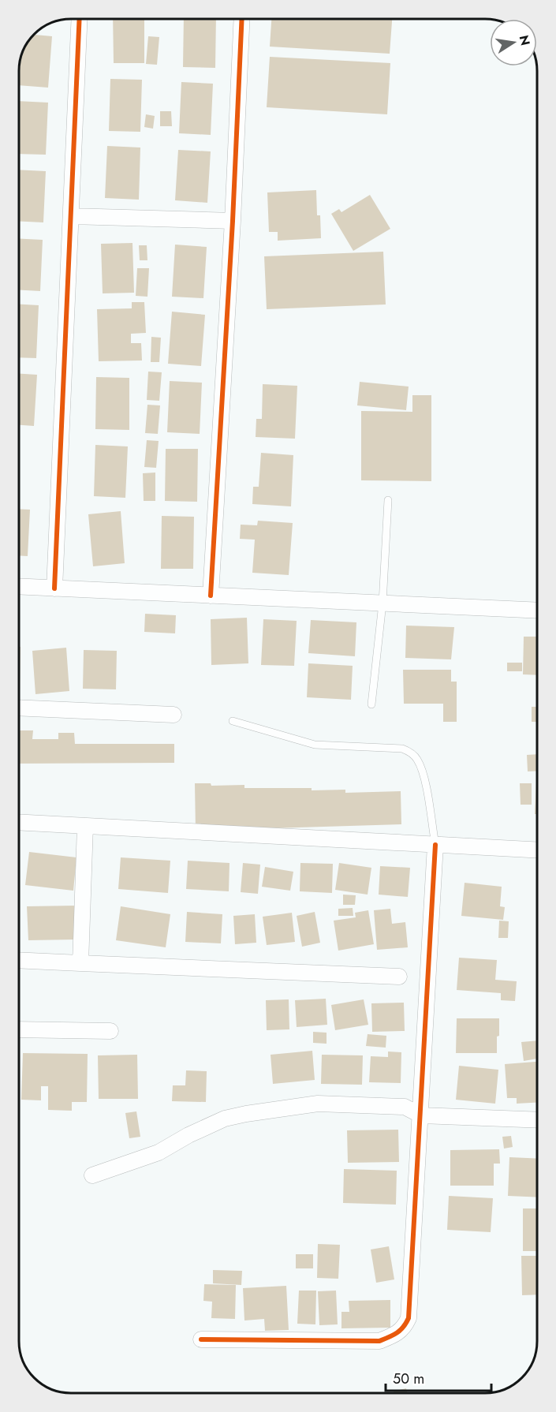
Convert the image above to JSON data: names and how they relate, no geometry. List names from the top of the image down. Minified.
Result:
{"scale_bar":"50 m","north":"right"}
